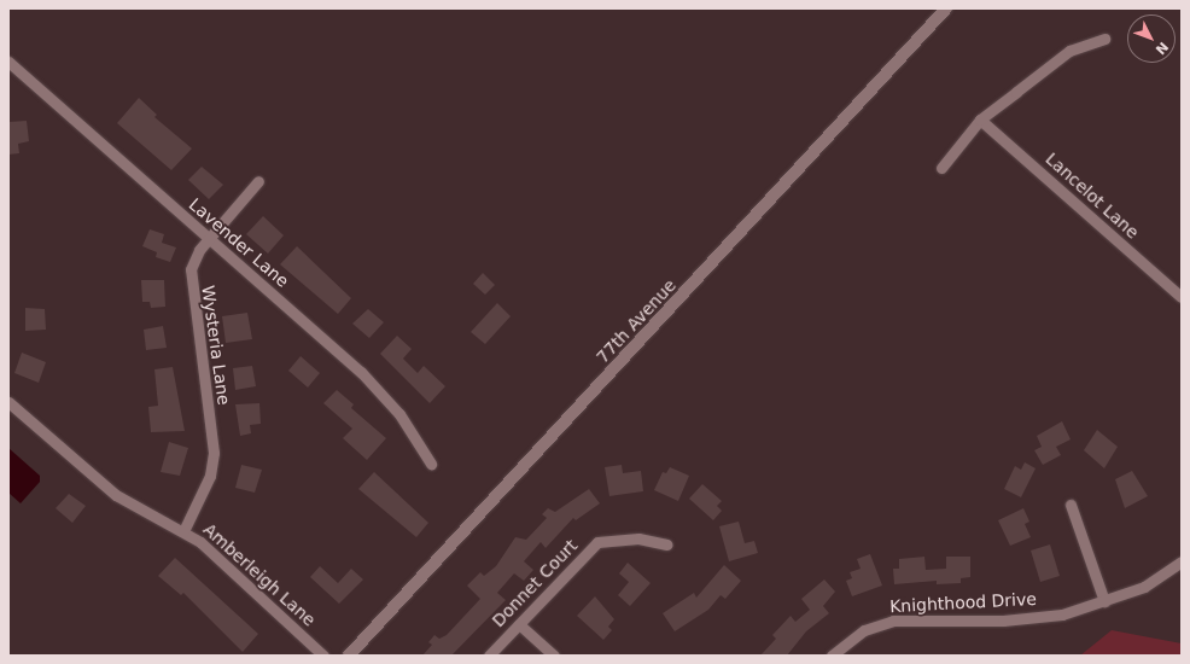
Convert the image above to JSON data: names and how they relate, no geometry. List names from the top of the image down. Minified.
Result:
{"streets":{"street":["Lancelot Lane","Lavender Lane","77th Avenue","Wysteria Lane","Amberleigh Lane","Donnet Court","Knighthood Drive"]},"crossings":[["Lavender Lane","Wysteria Lane"],["Wysteria Lane","Amberleigh Lane"]],"north":"bottom right"}
